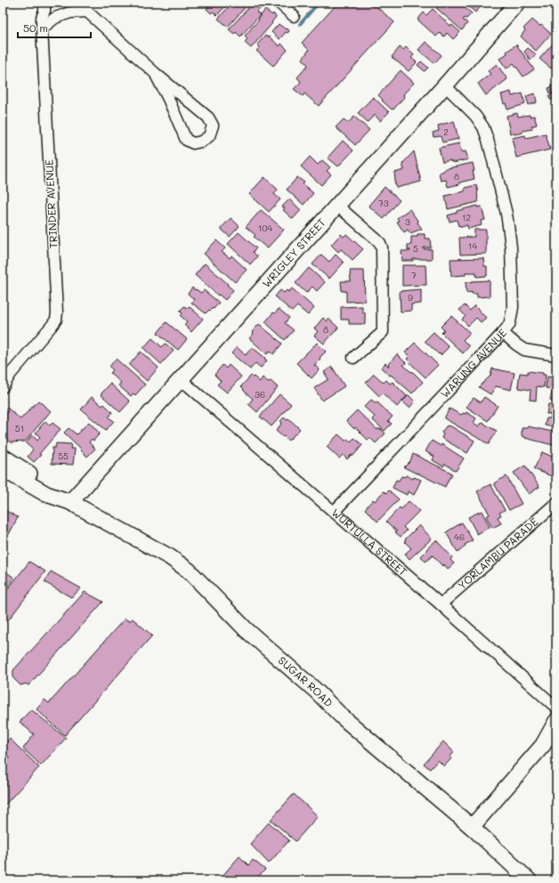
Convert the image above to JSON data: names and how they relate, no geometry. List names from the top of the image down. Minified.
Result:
{"streets":{"street":["TRINDER AVENUE","WRIGLEY STREET","WARUNG AVENUE","WURTULLA STREET","YORLAMBU PARADE","SUGAR ROAD"]},"crossings":[["WRIGLEY STREET","WARUNG AVENUE"],["WRIGLEY STREET","WURTULLA STREET"],["WRIGLEY STREET","SUGAR ROAD"],["WARUNG AVENUE","WURTULLA STREET"],["WURTULLA STREET","YORLAMBU PARADE"]],"house_numbers":["2","8","73","12","3","104","14","5","7","9","8","36","51","55","46"],"scale_bar":"50 m"}
